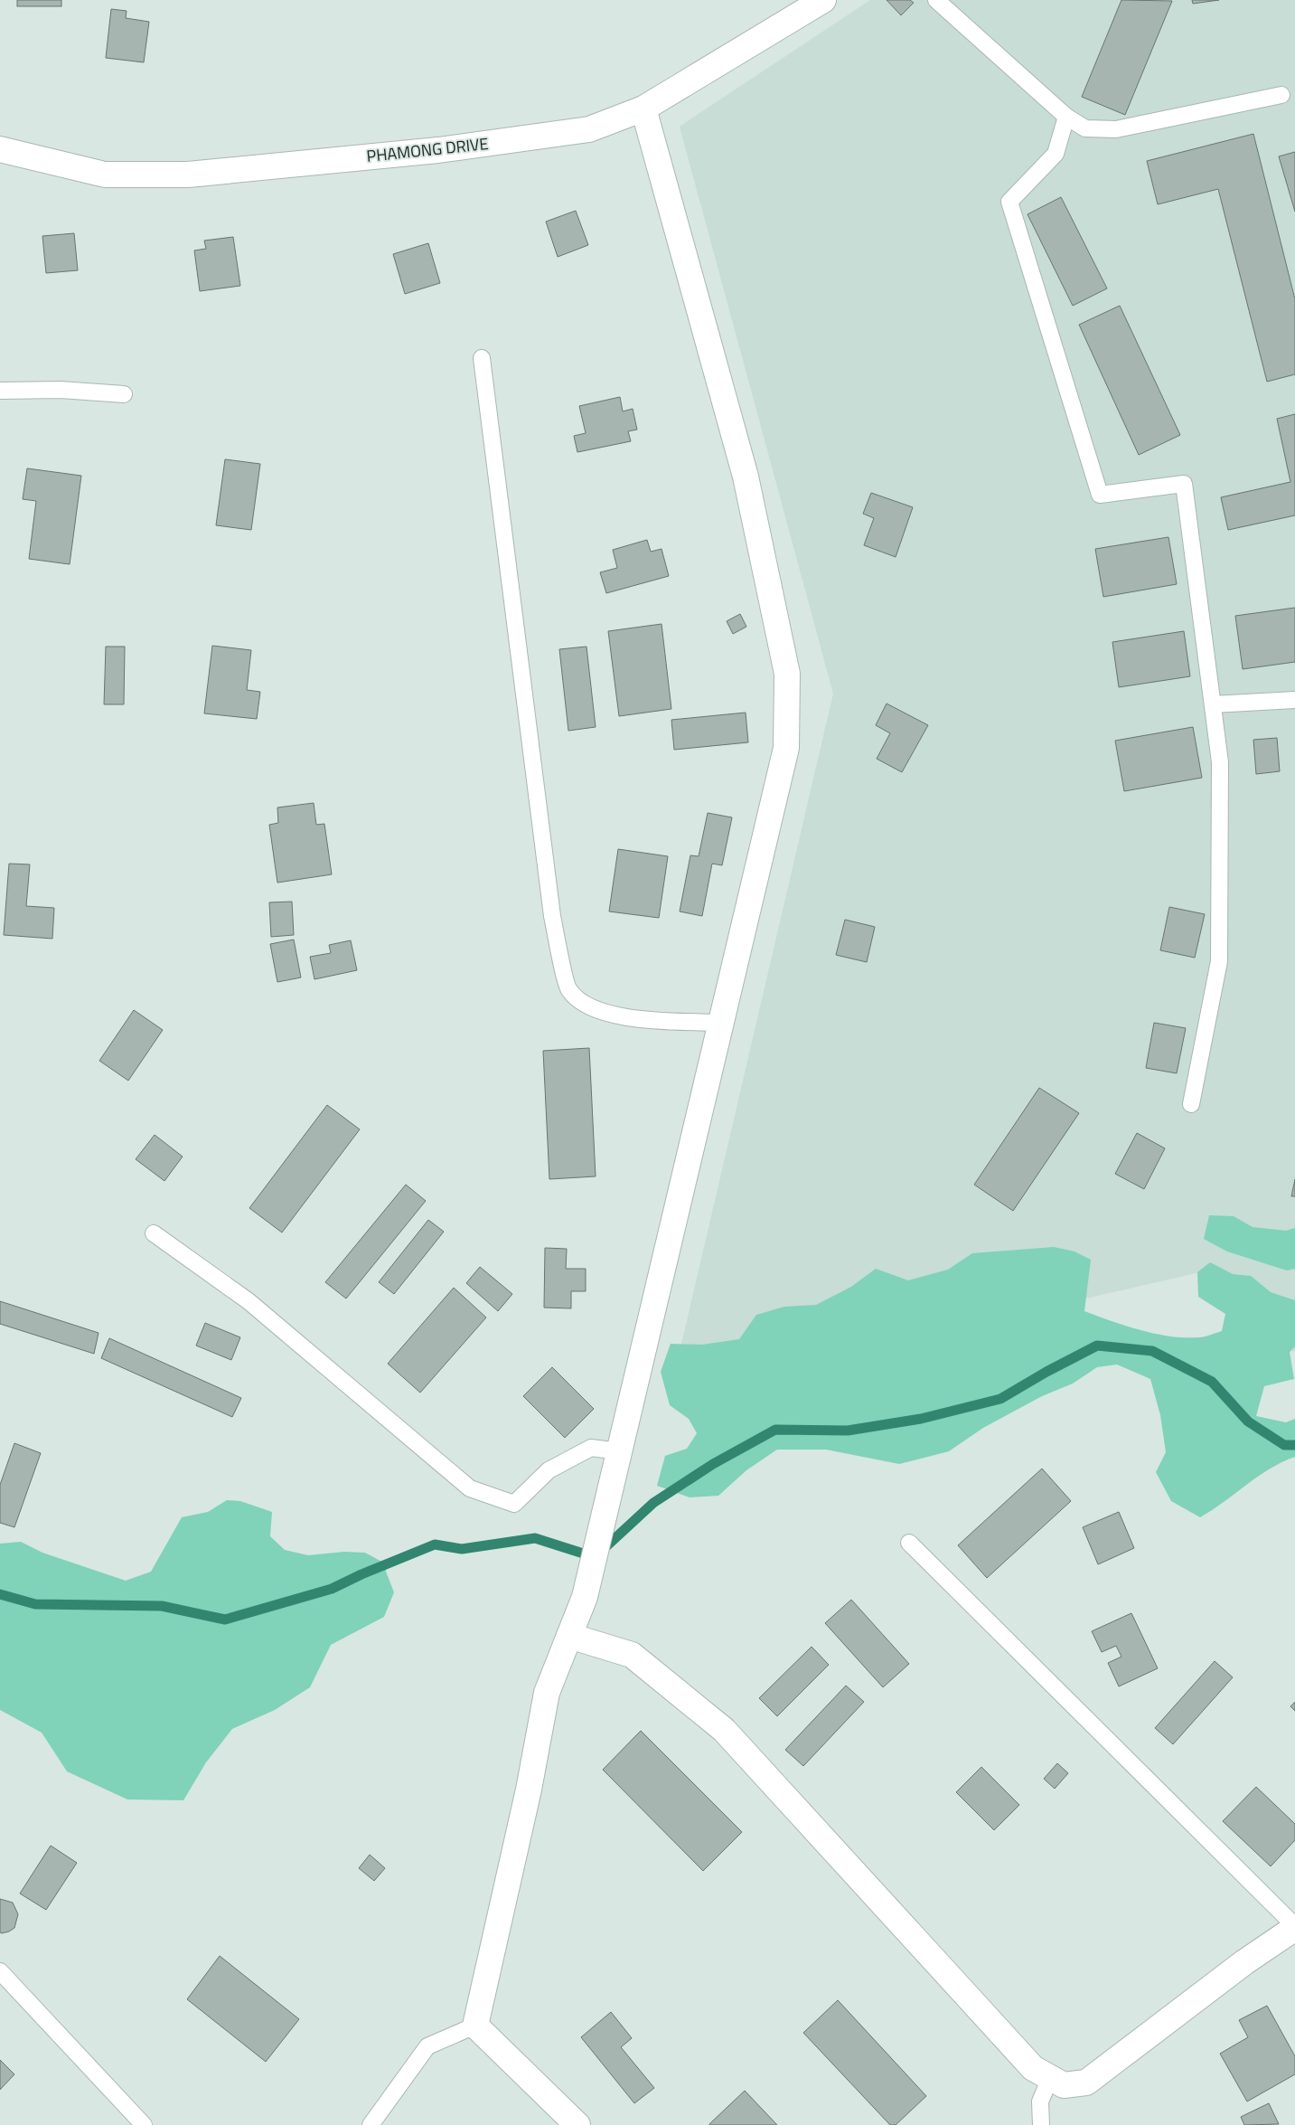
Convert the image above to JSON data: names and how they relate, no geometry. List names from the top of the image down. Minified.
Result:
{"streets":{"street":["PHAMONG DRIVE"]}}
